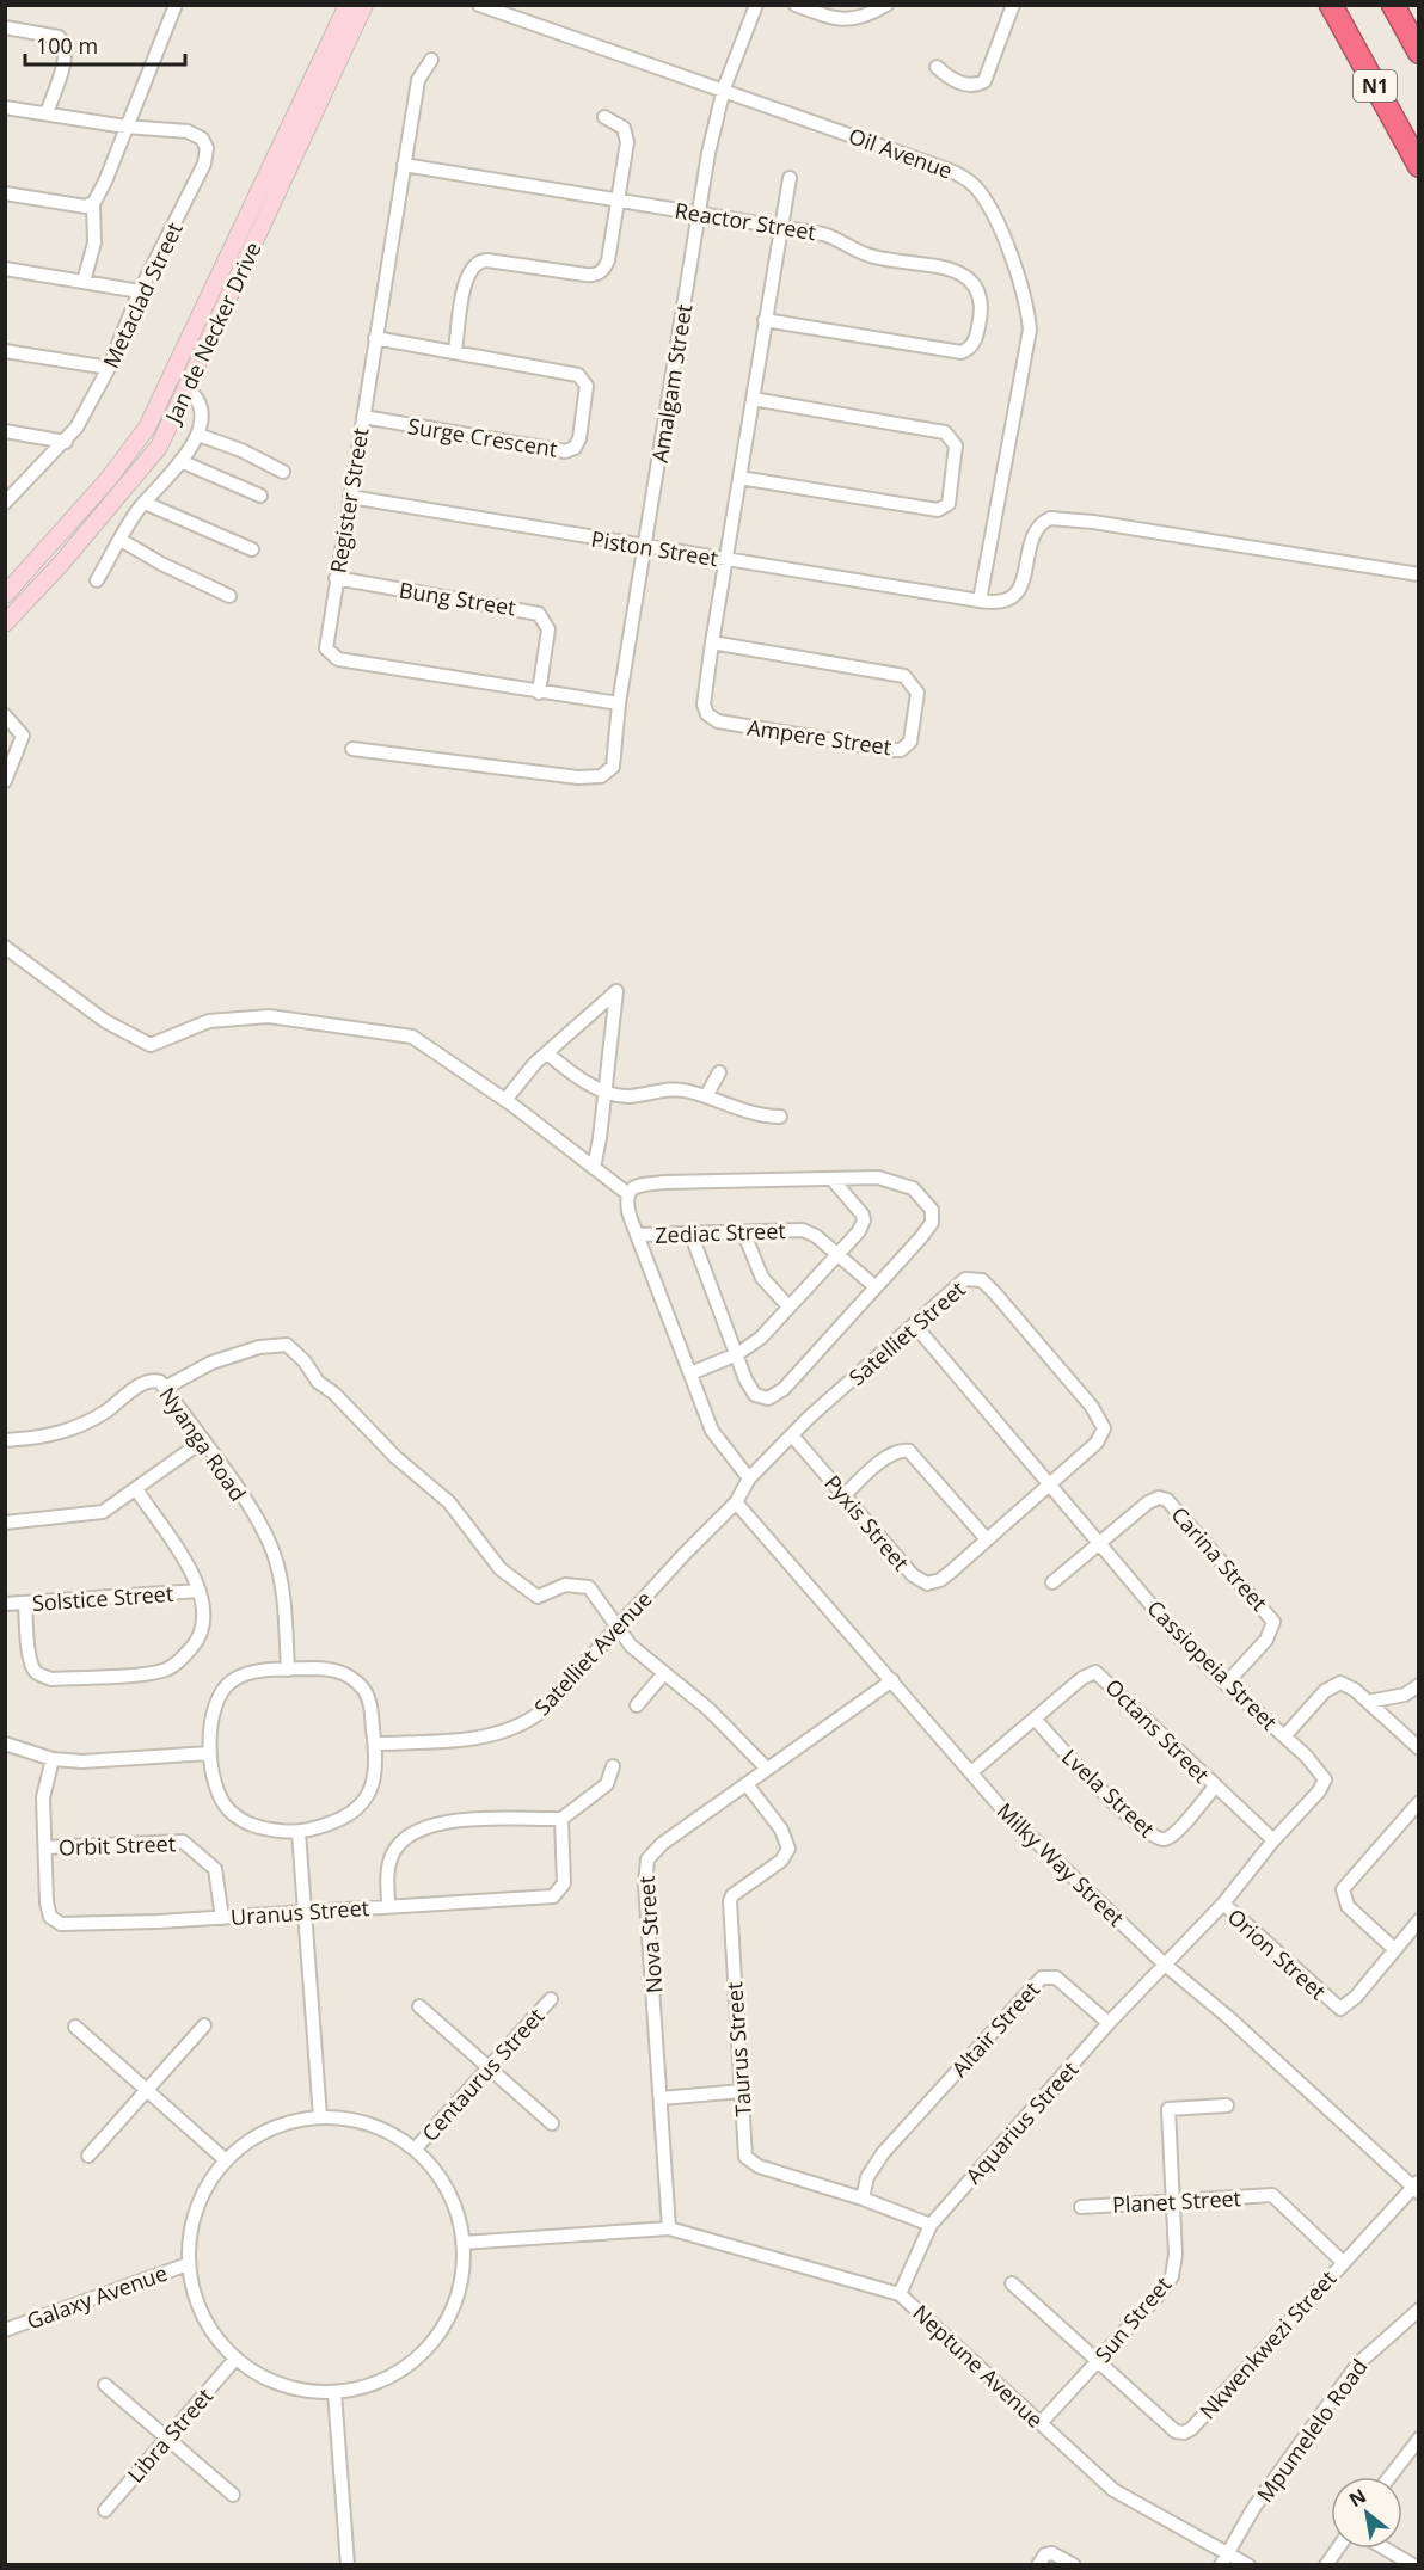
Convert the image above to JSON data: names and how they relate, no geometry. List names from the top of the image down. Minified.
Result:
{"streets":{"highway":["N1"],"main road":["Jan de Necker Drive"],"street":["Oil Avenue","Reactor Street","Metaclad Street","Amalgam Street","Surge Crescent","Register Street","Piston Street","Bung Street","Ampere Street","Zediac Street","Satelliet Street","Nyanga Road","Pyxis Street","Carina Street","Solstice Street","Satelliet Avenue","Cassiopeia Street","Octans Street","Lvela Street","Orbit Street","Milky Way Street","Uranus Street","Nova Street","Orion Street","Altair Street","Taurus Street","Centaurus Street","Aquarius Street","Planet Street","Galaxy Avenue","Sun Street","Nkwenkwezi Street","Neptune Avenue","Mpumelelo Road","Libra Street"]},"crossings":[["Oil Avenue","Amalgam Street"],["Oil Avenue","Piston Street"],["Reactor Street","Amalgam Street"],["Reactor Street","Register Street"],["Reactor Street","Ampere Street"],["Amalgam Street","Register Street"],["Amalgam Street","Piston Street"],["Surge Crescent","Register Street"],["Register Street","Piston Street"],["Register Street","Bung Street"],["Piston Street","Ampere Street"],["Satelliet Street","Pyxis Street"],["Satelliet Street","Satelliet Avenue"],["Satelliet Street","Cassiopeia Street"],["Satelliet Street","Milky Way Street"],["Nyanga Road","Satelliet Avenue"],["Pyxis Street","Cassiopeia Street"],["Carina Street","Cassiopeia Street"],["Satelliet Avenue","Milky Way Street"],["Cassiopeia Street","Octans Street"],["Cassiopeia Street","Milky Way Street"],["Cassiopeia Street","Orion Street"],["Cassiopeia Street","Aquarius Street"],["Octans Street","Lvela Street"],["Octans Street","Milky Way Street"],["Orbit Street","Uranus Street"],["Milky Way Street","Nova Street"],["Milky Way Street","Aquarius Street"],["Milky Way Street","Nkwenkwezi Street"],["Nova Street","Taurus Street"],["Nova Street","Neptune Avenue"],["Altair Street","Taurus Street"],["Altair Street","Aquarius Street"],["Taurus Street","Aquarius Street"],["Aquarius Street","Neptune Avenue"],["Planet Street","Sun Street"],["Planet Street","Nkwenkwezi Street"],["Sun Street","Nkwenkwezi Street"],["Sun Street","Neptune Avenue"],["Neptune Avenue","Mpumelelo Road"]],"scale_bar":"100 m","north":"top left"}
